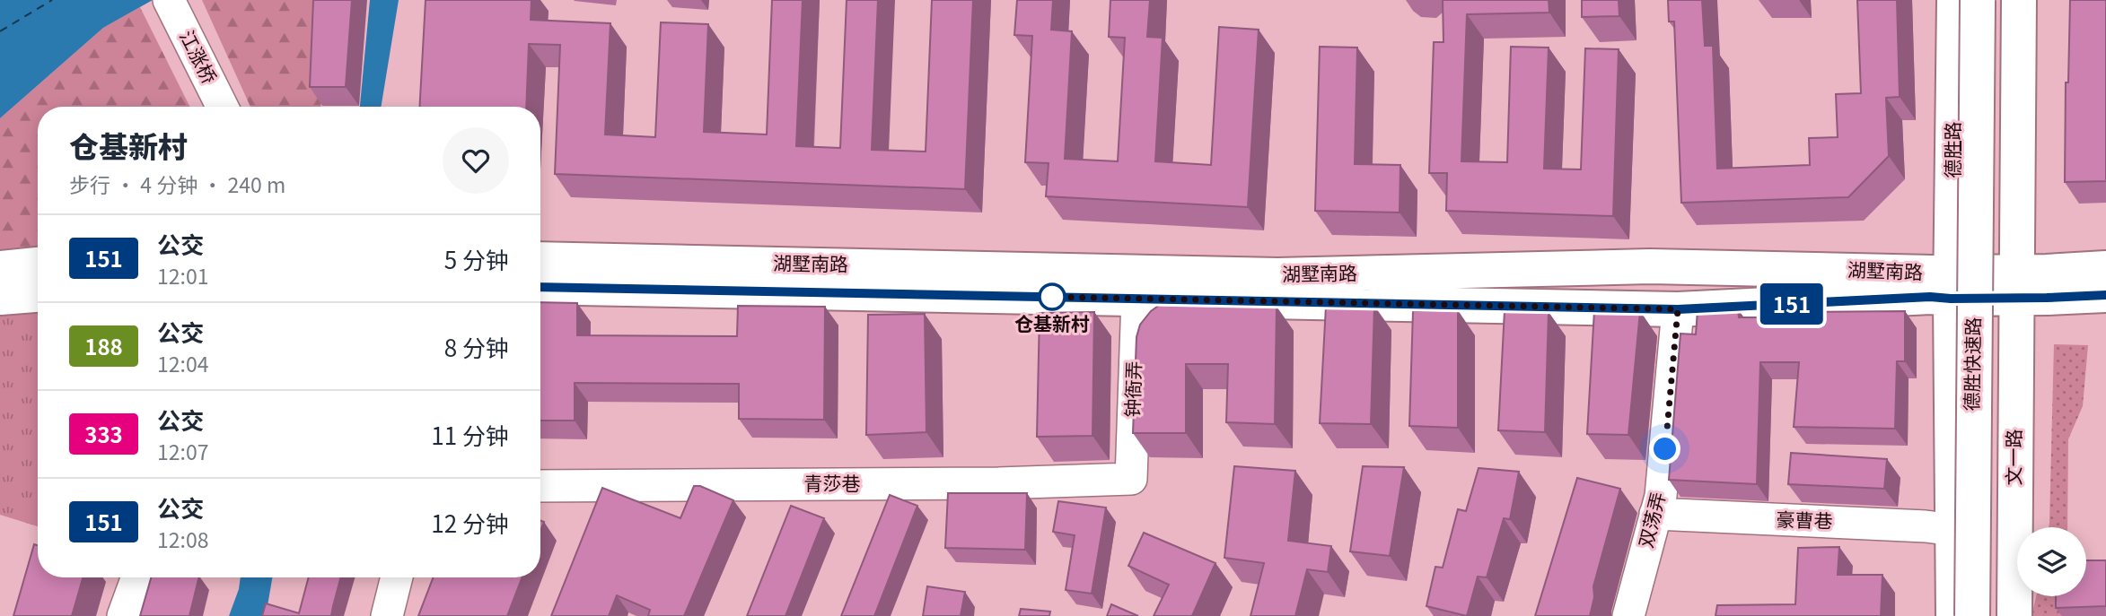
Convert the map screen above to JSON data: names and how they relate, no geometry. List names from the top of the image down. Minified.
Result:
{"streets":{"main road":["德胜路","湖墅南路","德胜快速路","文一路"],"street":["江涨桥","钟衙弄","青莎巷","双荡弄","豪曹巷"]},"crossings":[["德胜路","湖墅南路"],["湖墅南路","钟衙弄"],["湖墅南路","文一路"],["湖墅南路","双荡弄"],["钟衙弄","青莎巷"],["双荡弄","豪曹巷"]],"places":["仓基新村"],"lines":["bus line 151"],"page":{"on_map":"151","heading":["仓基新村","步行 · 4 分钟 · 240 m"],"list":[{"mark":"151","name":"公交","note":"12:01","value":"5 分钟"},{"mark":"188","name":"公交","note":"12:04","value":"8 分钟"},{"mark":"333","name":"公交","note":"12:07","value":"11 分钟"},{"mark":"151","name":"公交","note":"12:08","value":"12 分钟"}]}}
